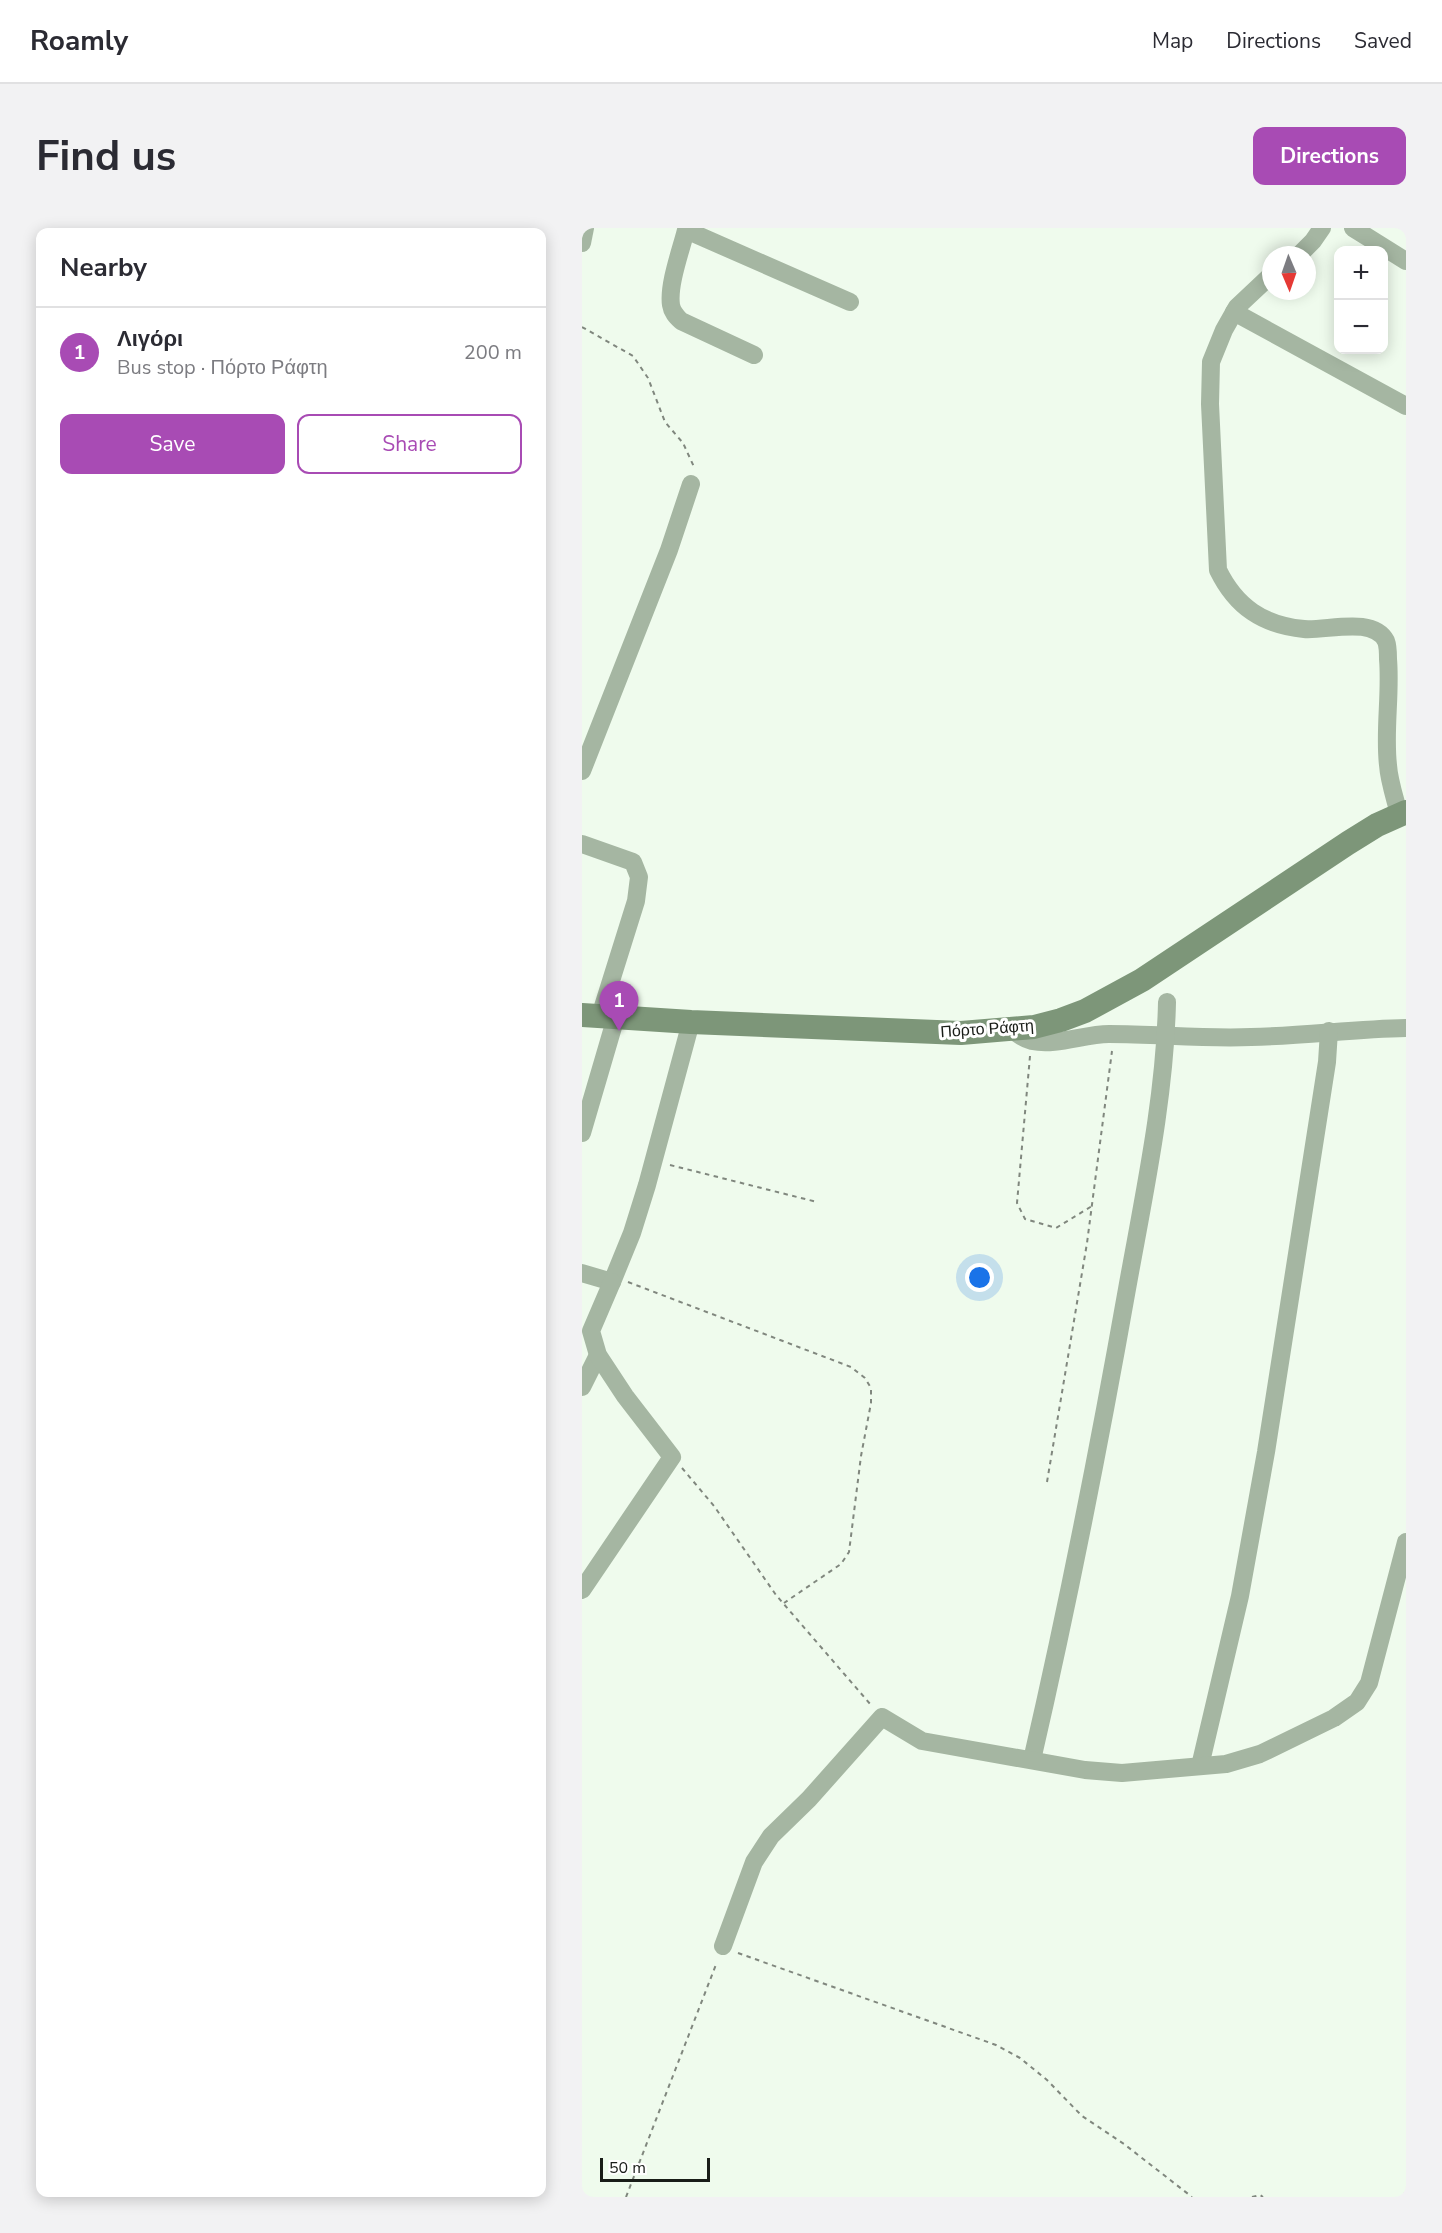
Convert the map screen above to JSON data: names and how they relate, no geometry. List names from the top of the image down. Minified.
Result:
{"streets":{"main road":["Πόρτο Ράφτη"]},"scale_bar":"50 m","north":"bottom","page":{"header":"Roamly","nav":["Map","Directions","Saved"],"buttons":["Directions",["Save","Share"]],"title":"Find us","heading":"Nearby","map_buttons":["+","−"],"list":[{"mark":"1","name":"Λιγόρι","note":"Bus stop · Πόρτο Ράφτη","value":"200 m"}],"pins":"1","scale":"50 m"}}
